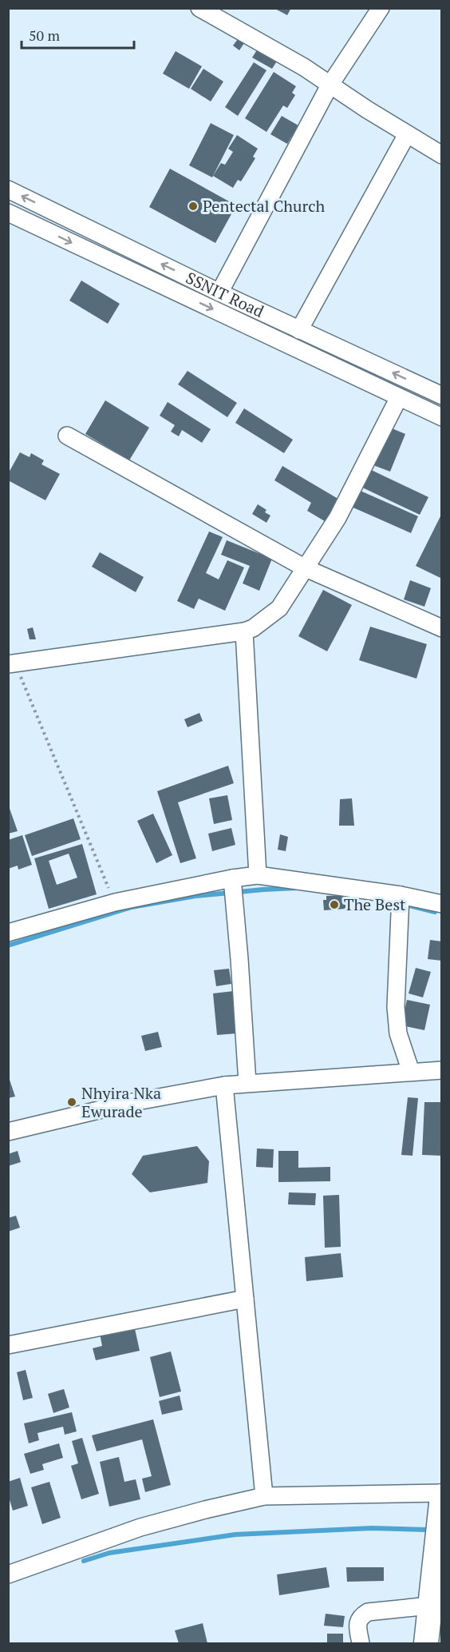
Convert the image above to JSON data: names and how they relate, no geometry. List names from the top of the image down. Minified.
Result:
{"streets":{"street":["SSNIT Road"]},"places":["Pentectal Church","The Best","Nhyira Nka Ewurade"],"scale_bar":"50 m"}
